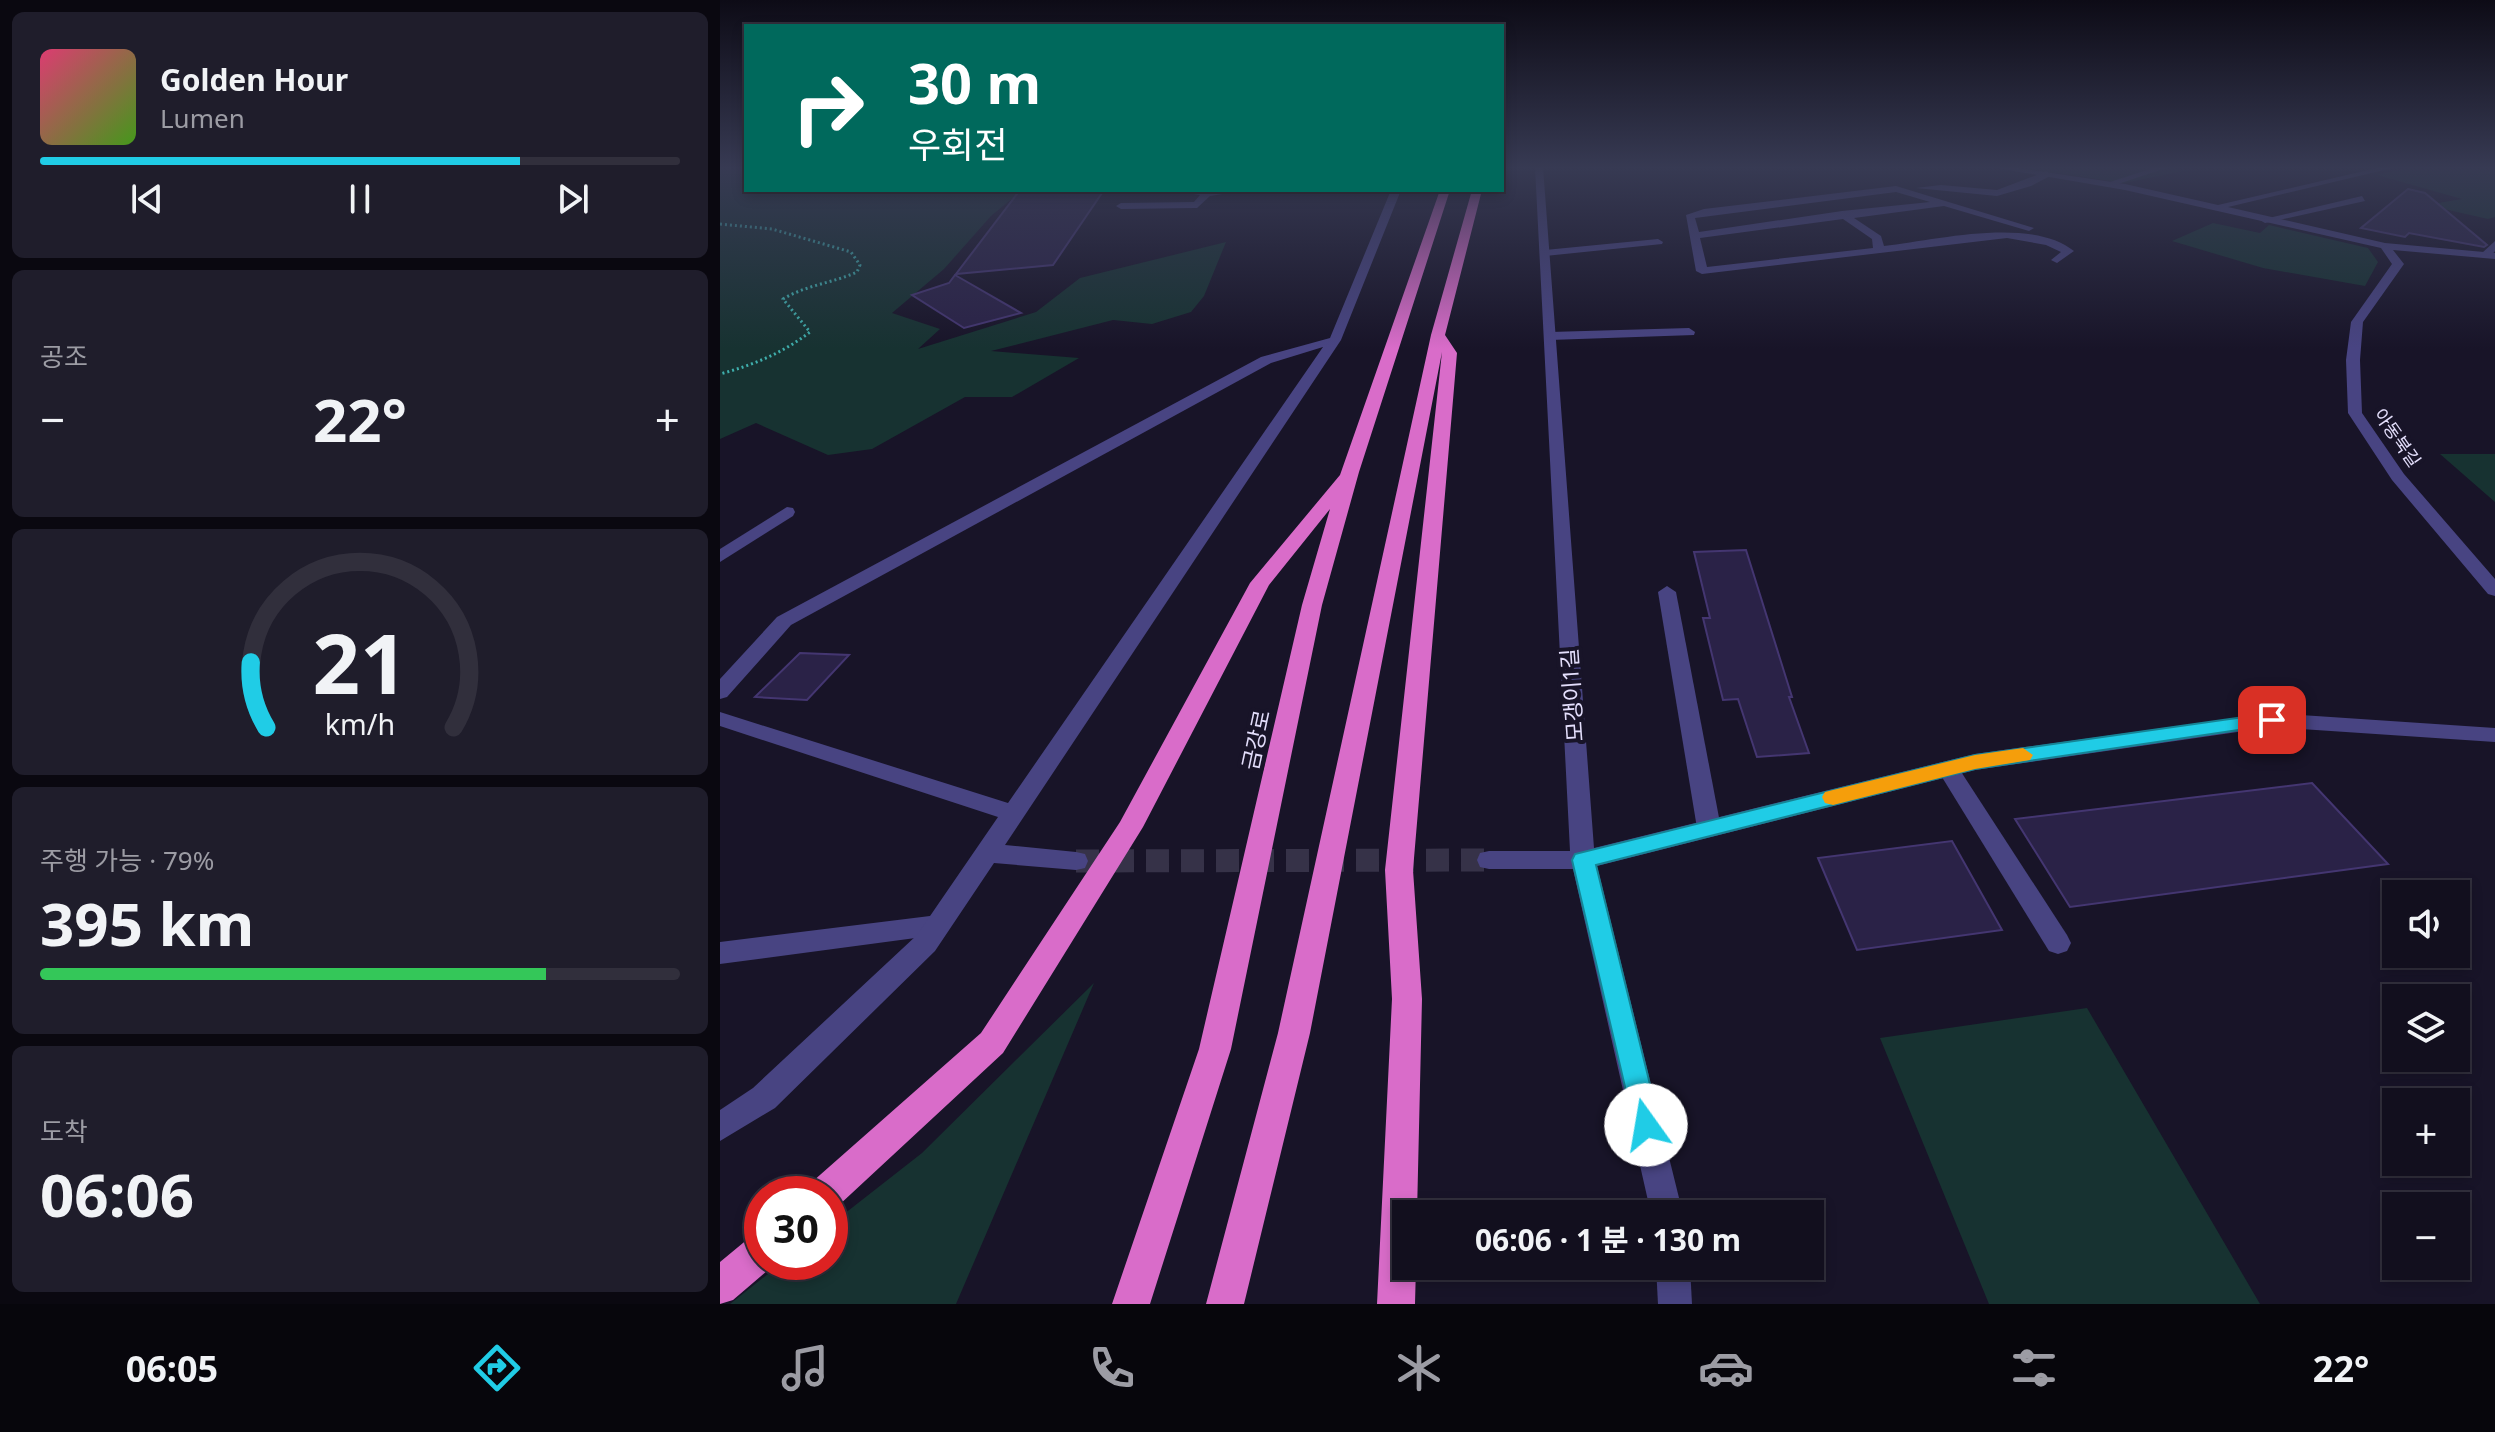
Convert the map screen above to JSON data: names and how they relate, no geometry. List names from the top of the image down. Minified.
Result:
{"streets":{"highway":["금강로"],"street":["아동북길","모갱이1길"]},"page":{"turn":["30 m","우회전"],"song":["Golden Hour","Lumen"],"tile":["공조",["주행 가능 · 79%","395 km"],["도착","06:06"]],"heat":["−","22°","+"],"map_buttons":["+","−"],"limit":"30","trip":"06:06 · 1 분 · 130 m","tabs":["06:05","22°"],"gauge":["21","km/h"]}}
